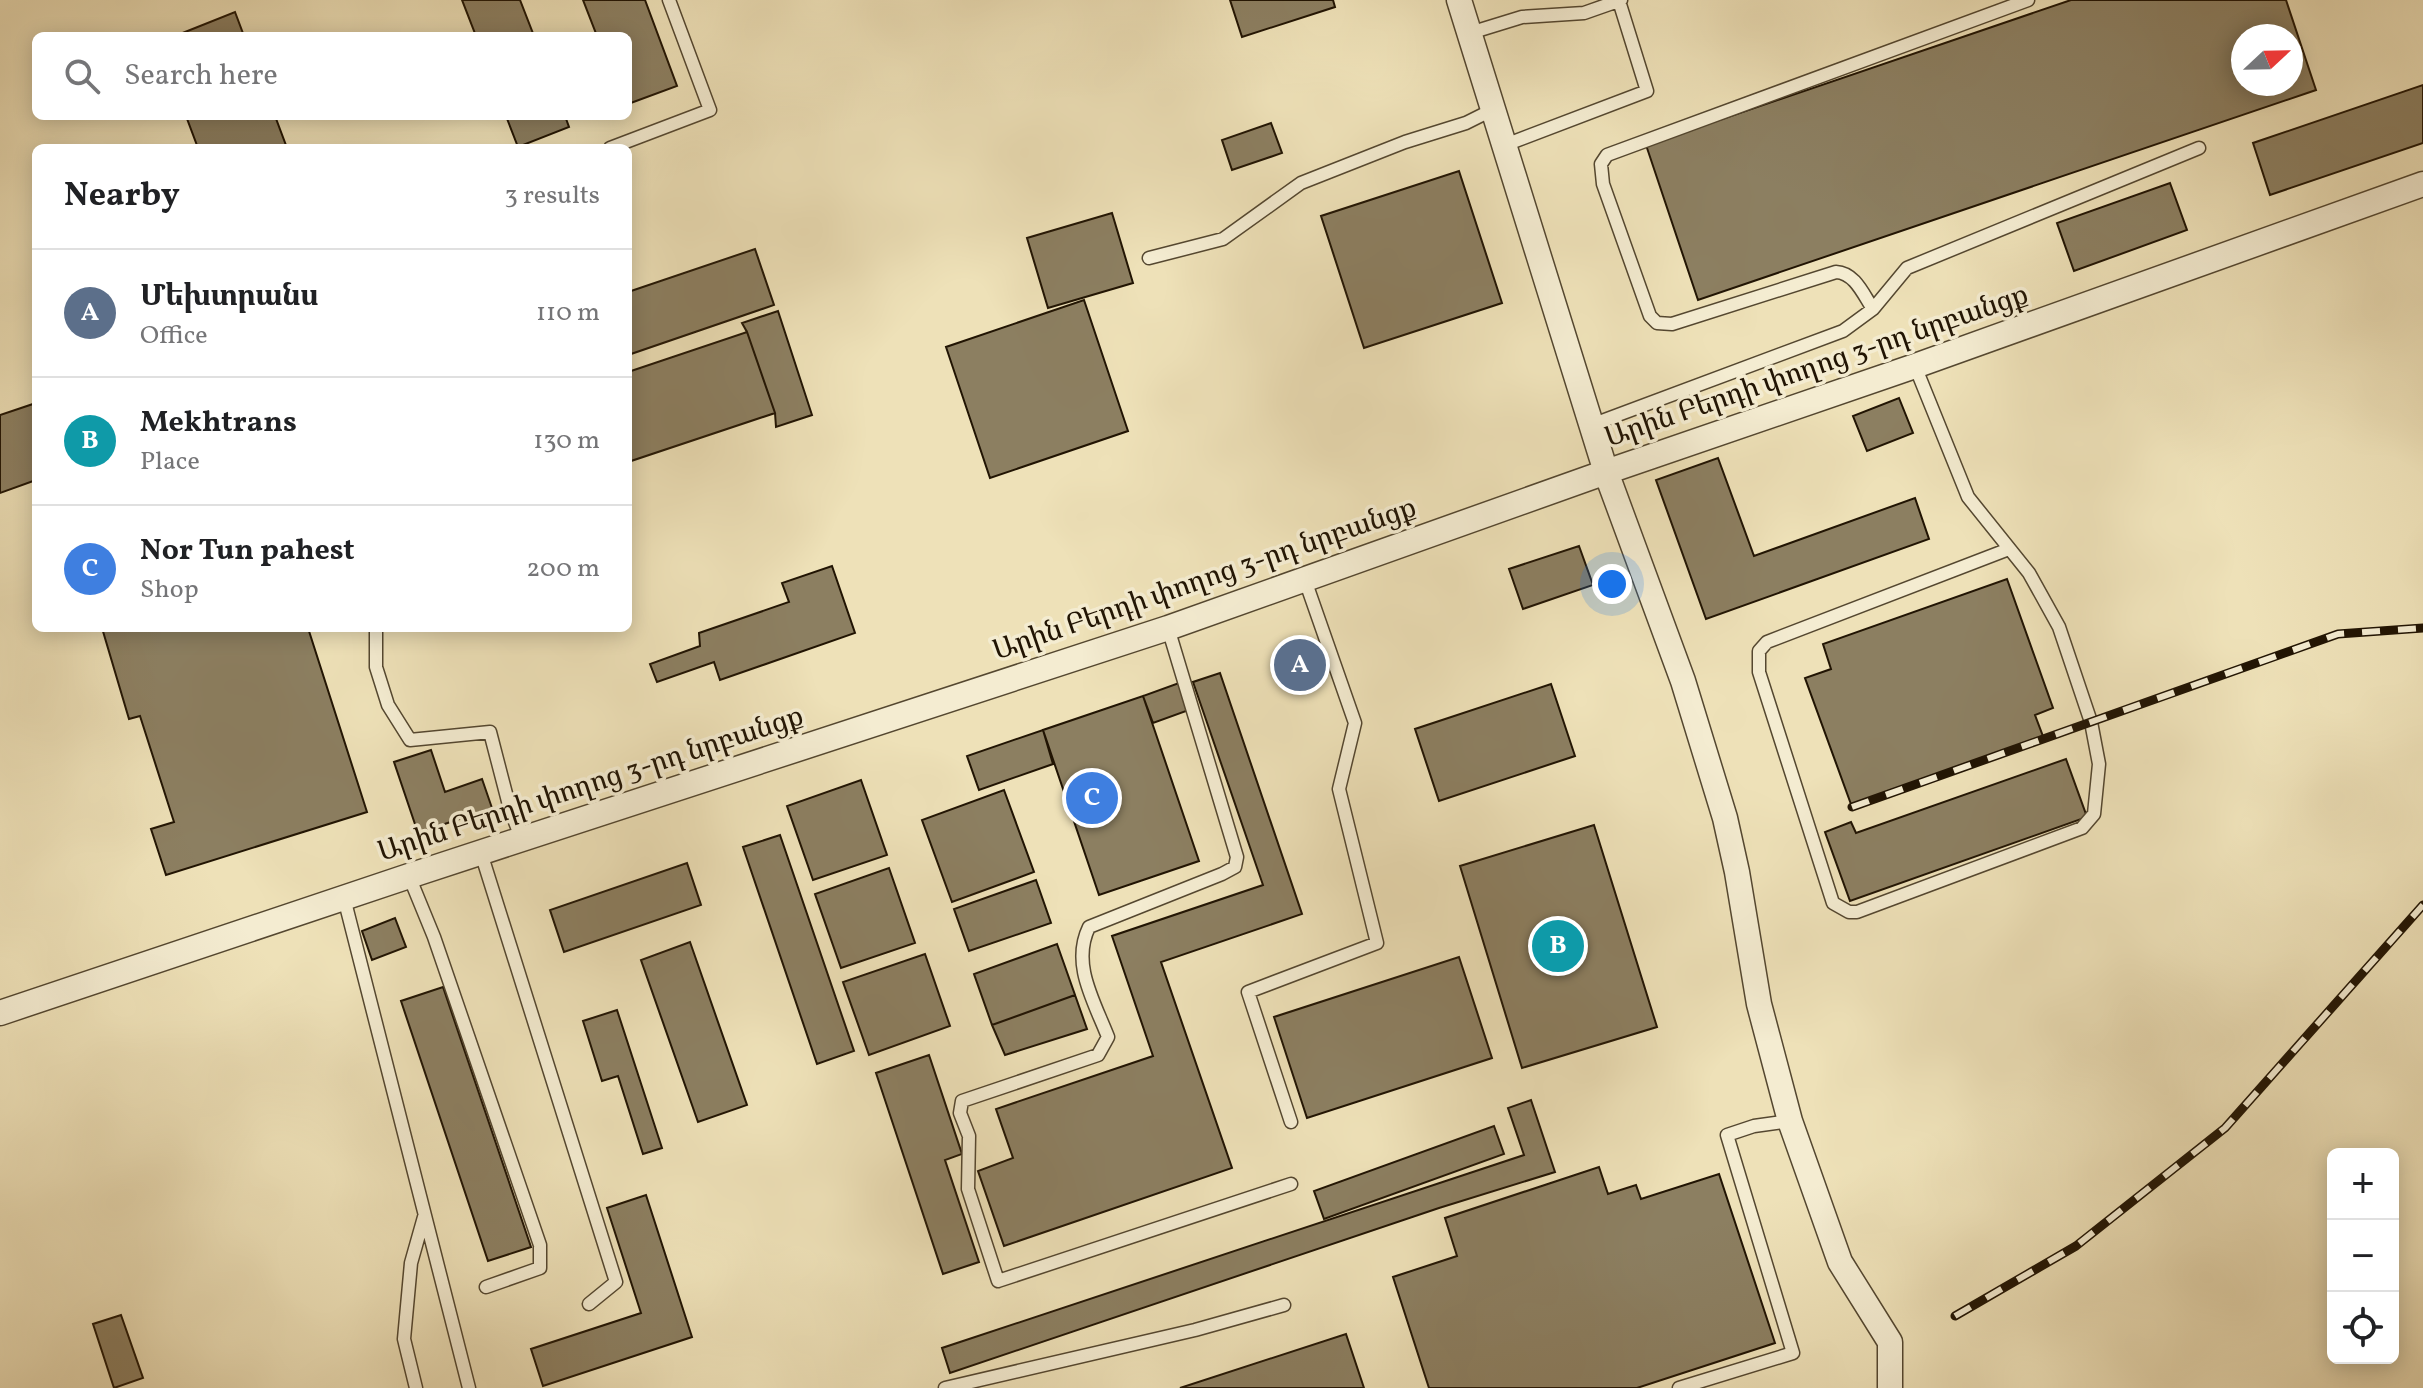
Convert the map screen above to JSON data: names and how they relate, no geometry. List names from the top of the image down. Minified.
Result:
{"streets":{"street":["Արին Բերդի փողոց 3-րդ նրբանցք"]},"north":"right","page":{"search":"Search here","heading":["Nearby","3 results"],"list":[{"mark":"A","name":"Մեխտրանս","note":"Office","value":"110 m"},{"mark":"B","name":"Mekhtrans","note":"Place","value":"130 m"},{"mark":"C","name":"Nor Tun pahest","note":"Shop","value":"200 m"}],"pins":["A","C","B"],"map_buttons":["+","−"]}}
